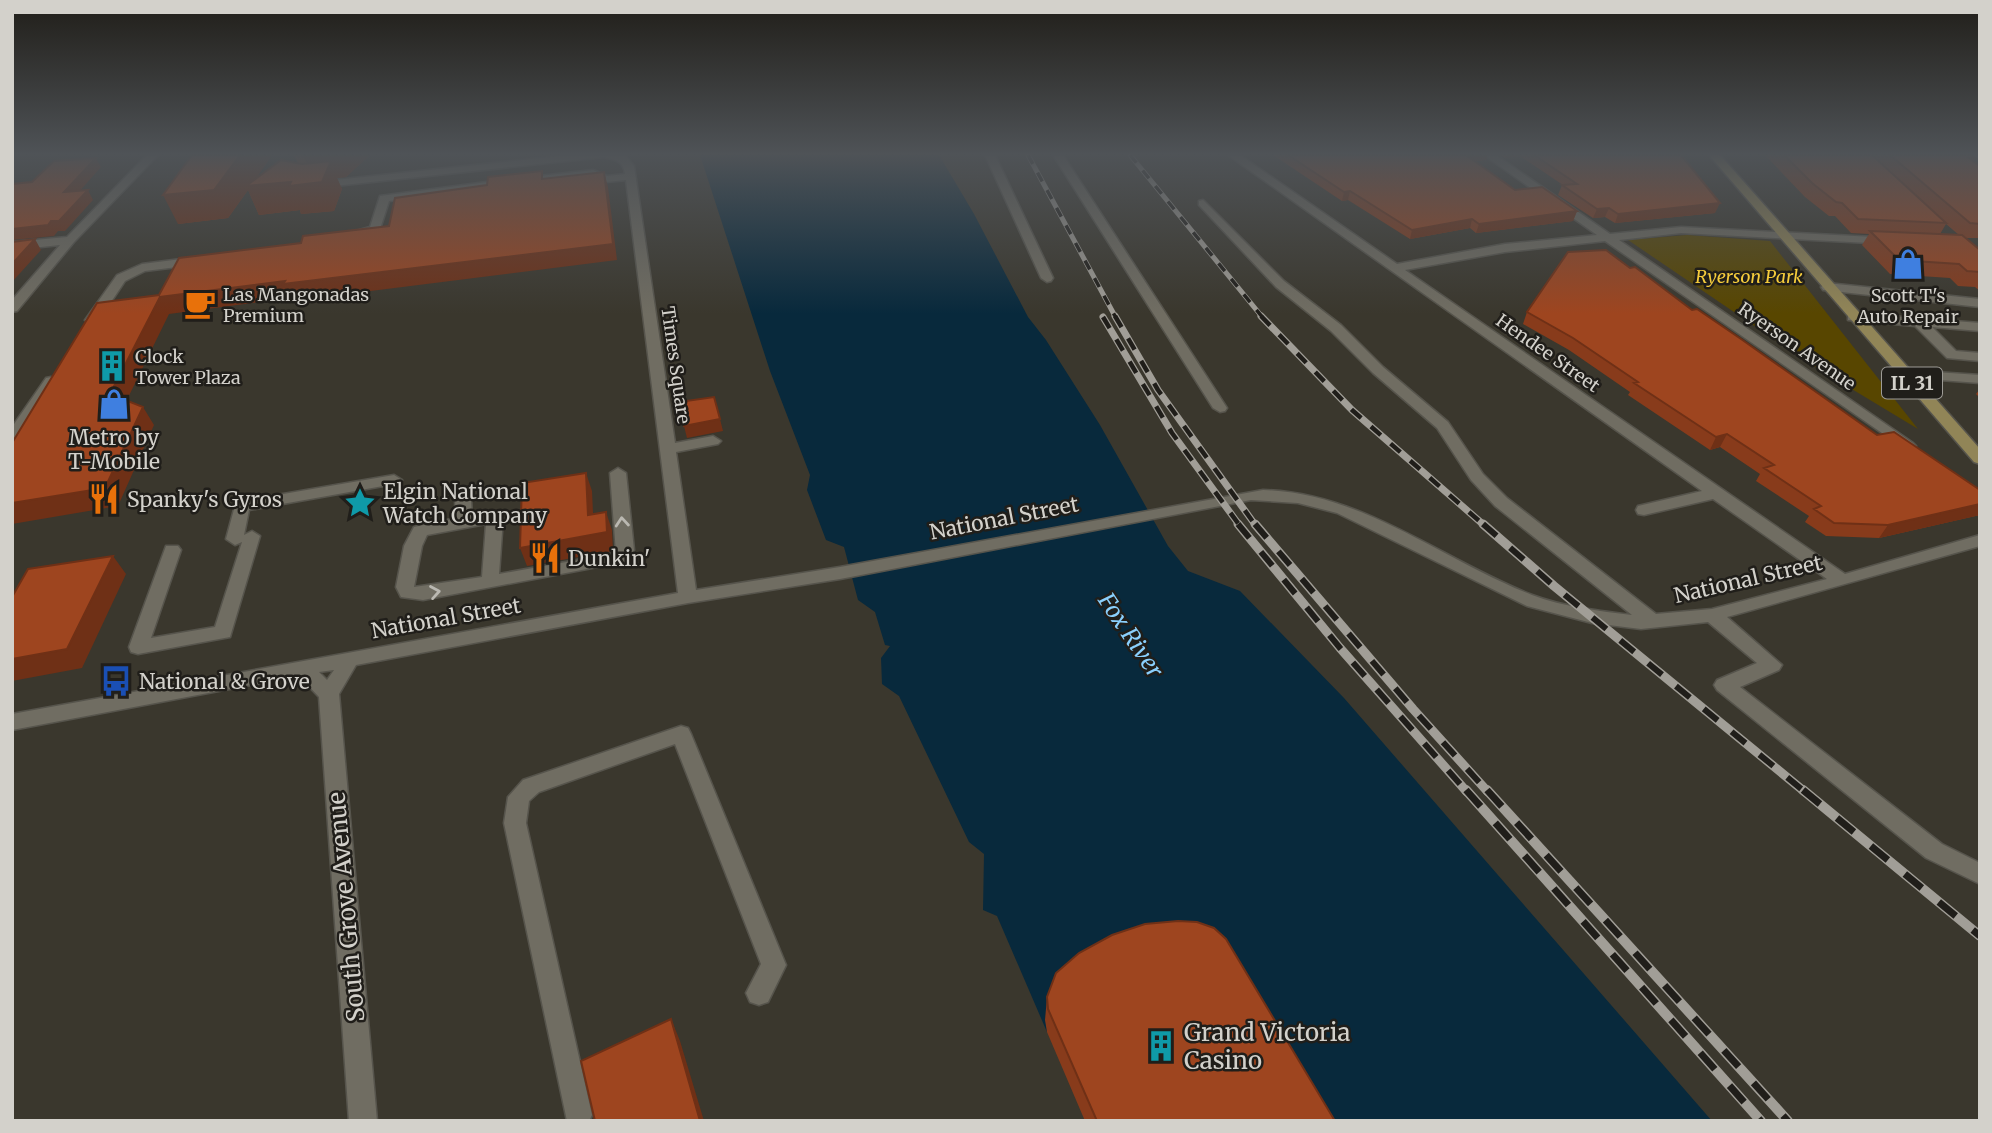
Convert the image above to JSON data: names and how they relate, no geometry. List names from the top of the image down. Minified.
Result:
{"streets":{"main road":["IL 31"],"street":["Ryerson Avenue","Hendee Street","Times Square","National Street","South Grove Avenue"]},"crossings":[["Hendee Street","National Street"],["Times Square","National Street"]],"water":["Fox River"],"parks":["Ryerson Park"],"places":{"shop":["Scott T's Auto Repair","Metro by T-Mobile"],"cafe":["Las Mangonadas Premium"],"building":["Clock Tower Plaza","Grand Victoria Casino"],"restaurant":["Spanky's Gyros","Dunkin'"],"place":["Elgin National Watch Company"],"bus stop":["National & Grove"]}}
